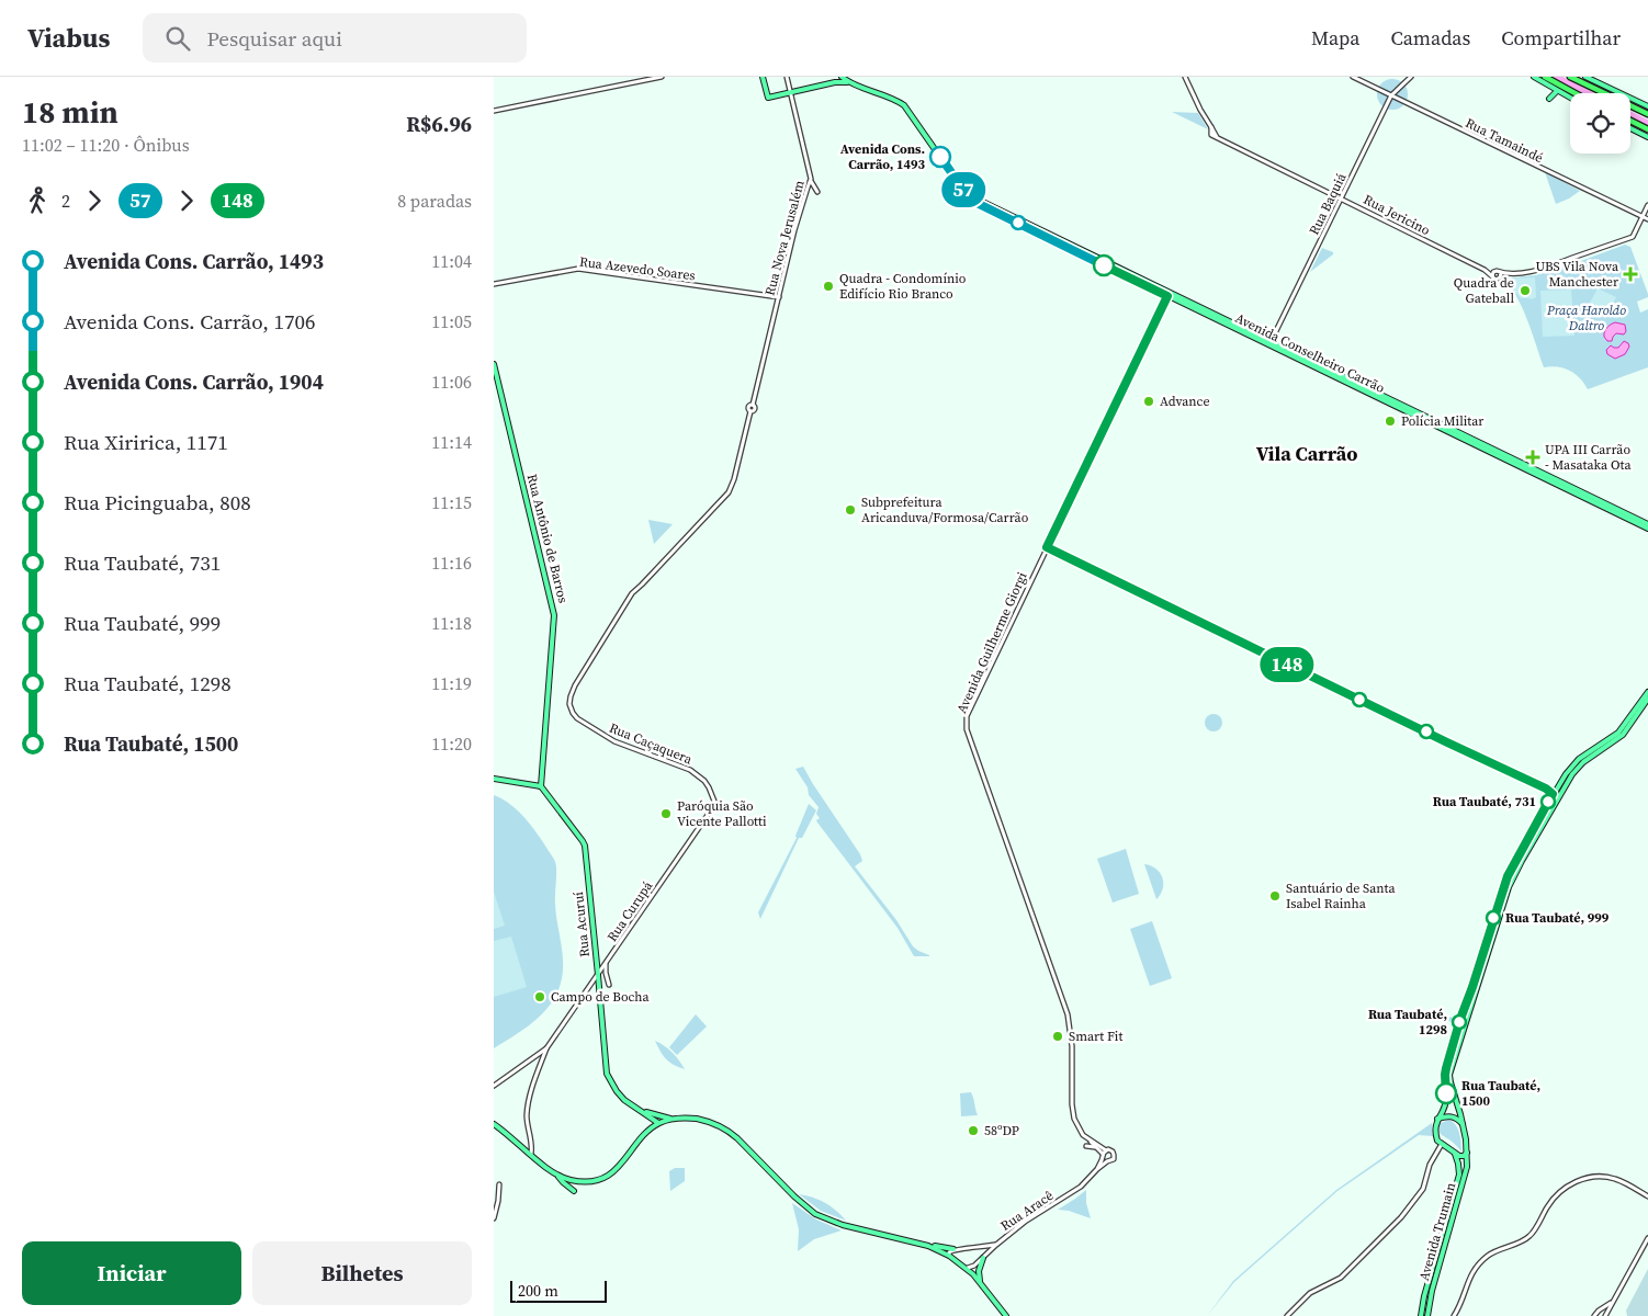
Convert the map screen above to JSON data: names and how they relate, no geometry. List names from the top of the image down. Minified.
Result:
{"streets":{"main road":["Avenida Conselheiro Carrão","Rua Antônio de Barros","Rua Acuruí","Avenida Trumain"],"street":["Rua Tamaindé","Rua Baquiá","Rua Jericino","Rua Nova Jerusalém","Rua Azevedo Soares","Avenida Guilherme Giorgi","Rua Caçaquera","Rua Curupá","Rua Aracê"]},"crossings":[["Rua Tamaindé","Rua Baquiá"],["Rua Baquiá","Rua Jericino"],["Rua Baquiá","Avenida Conselheiro Carrão"],["Rua Nova Jerusalém","Rua Azevedo Soares"],["Rua Nova Jerusalém","Rua Caçaquera"],["Avenida Conselheiro Carrão","Avenida Guilherme Giorgi"],["Rua Antônio de Barros","Rua Acuruí"],["Avenida Guilherme Giorgi","Rua Aracê"],["Rua Caçaquera","Rua Curupá"],["Rua Curupá","Rua Acuruí"]],"districts":["Vila Carrão"],"parks":["Praça Haroldo Daltro"],"places":{"other":["Avenida Cons. Carrão, 1493","Quadra - Condomínio Edifício Rio Branco","Quadra de Gateball","Advance","Polícia Militar","Subprefeitura Aricanduva/Formosa/Carrão","Rua Taubaté, 731","Paróquia São Vicente Pallotti","Santuário de Santa Isabel Rainha","Rua Taubaté, 999","Campo de Bocha","Rua Taubaté, 1298","Smart Fit","Rua Taubaté, 1500","58ºDP"],"health":["UBS Vila Nova Manchester","UPA III Carrão - Masataka Ota"]},"lines":["bus line 57","bus line 148"],"scale_bar":"200 m","page":{"header":"Viabus","search":"Pesquisar aqui","nav":["Mapa","Camadas","Compartilhar"],"heading":["18 min","11:02 – 11:20 · Ônibus","R$6.96"],"on_map":["57","148"],"legs":["2","57","148","8 paradas"],"list":[{"name":"Avenida Cons. Carrão, 1493","value":"11:04"},{"name":"Avenida Cons. Carrão, 1706","value":"11:05"},{"name":"Avenida Cons. Carrão, 1904","value":"11:06"},{"name":"Rua Xiririca, 1171","value":"11:14"},{"name":"Rua Picinguaba, 808","value":"11:15"},{"name":"Rua Taubaté, 731","value":"11:16"},{"name":"Rua Taubaté, 999","value":"11:18"},{"name":"Rua Taubaté, 1298","value":"11:19"},{"name":"Rua Taubaté, 1500","value":"11:20"}],"buttons":["Iniciar","Bilhetes"],"scale":"200 m"}}
